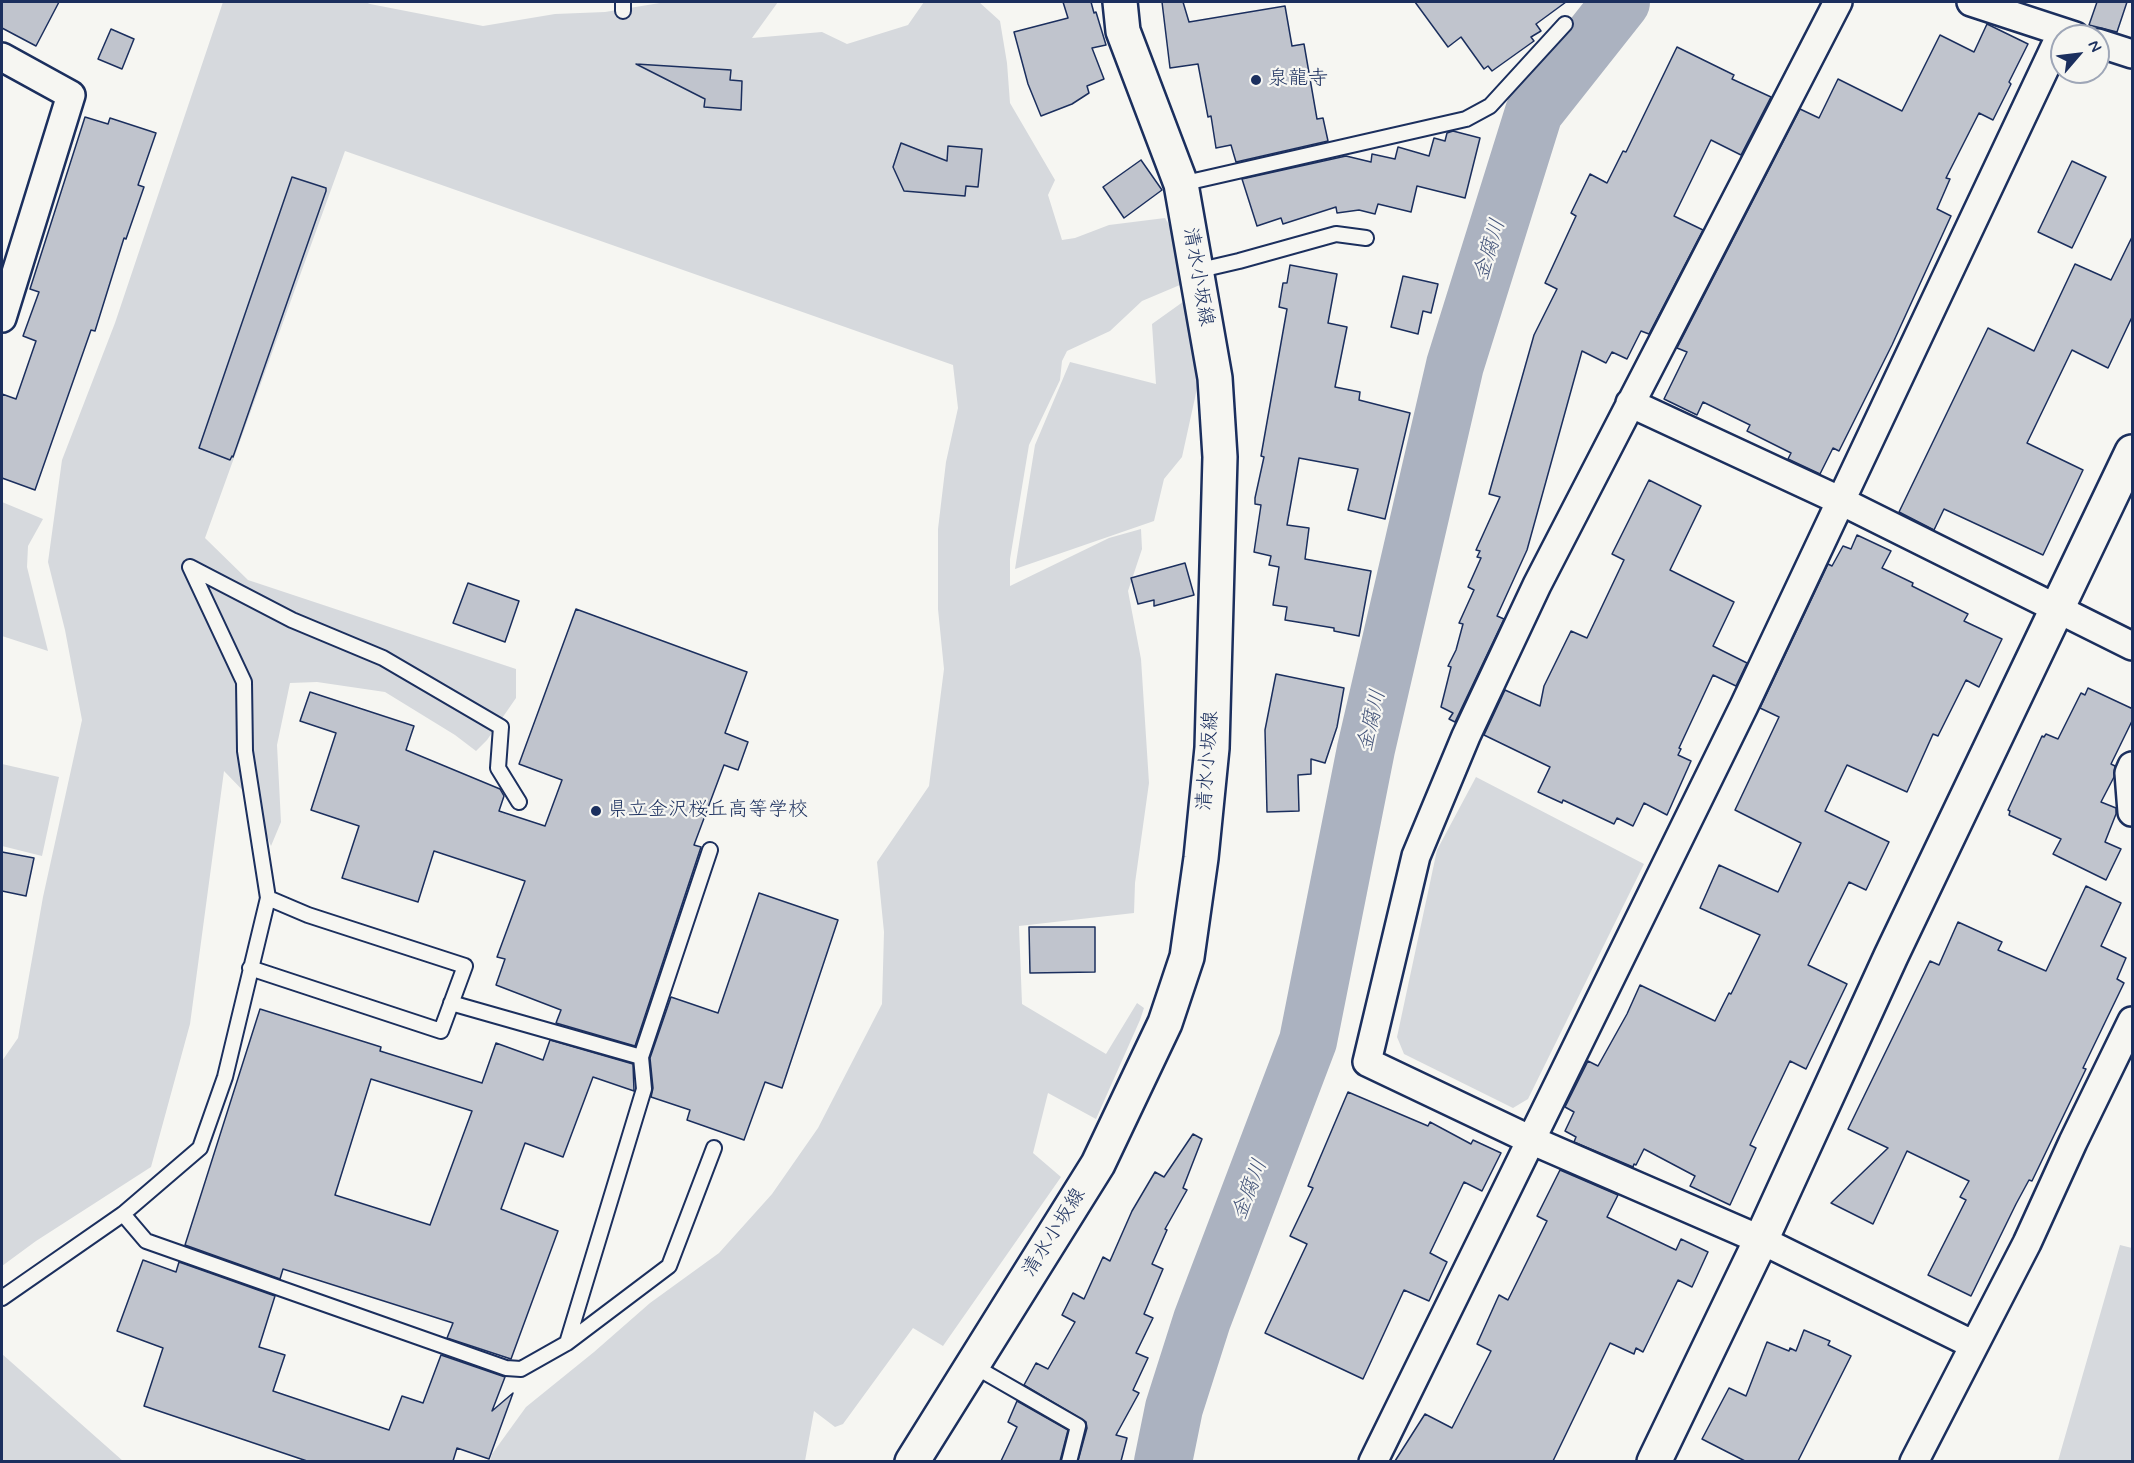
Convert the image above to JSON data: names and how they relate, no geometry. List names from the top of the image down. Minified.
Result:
{"streets":{"main road":["清水小坂線"]},"water":["金腐川"],"places":["泉龍寺","県立金沢桜丘高等学校"],"north":"top right"}
